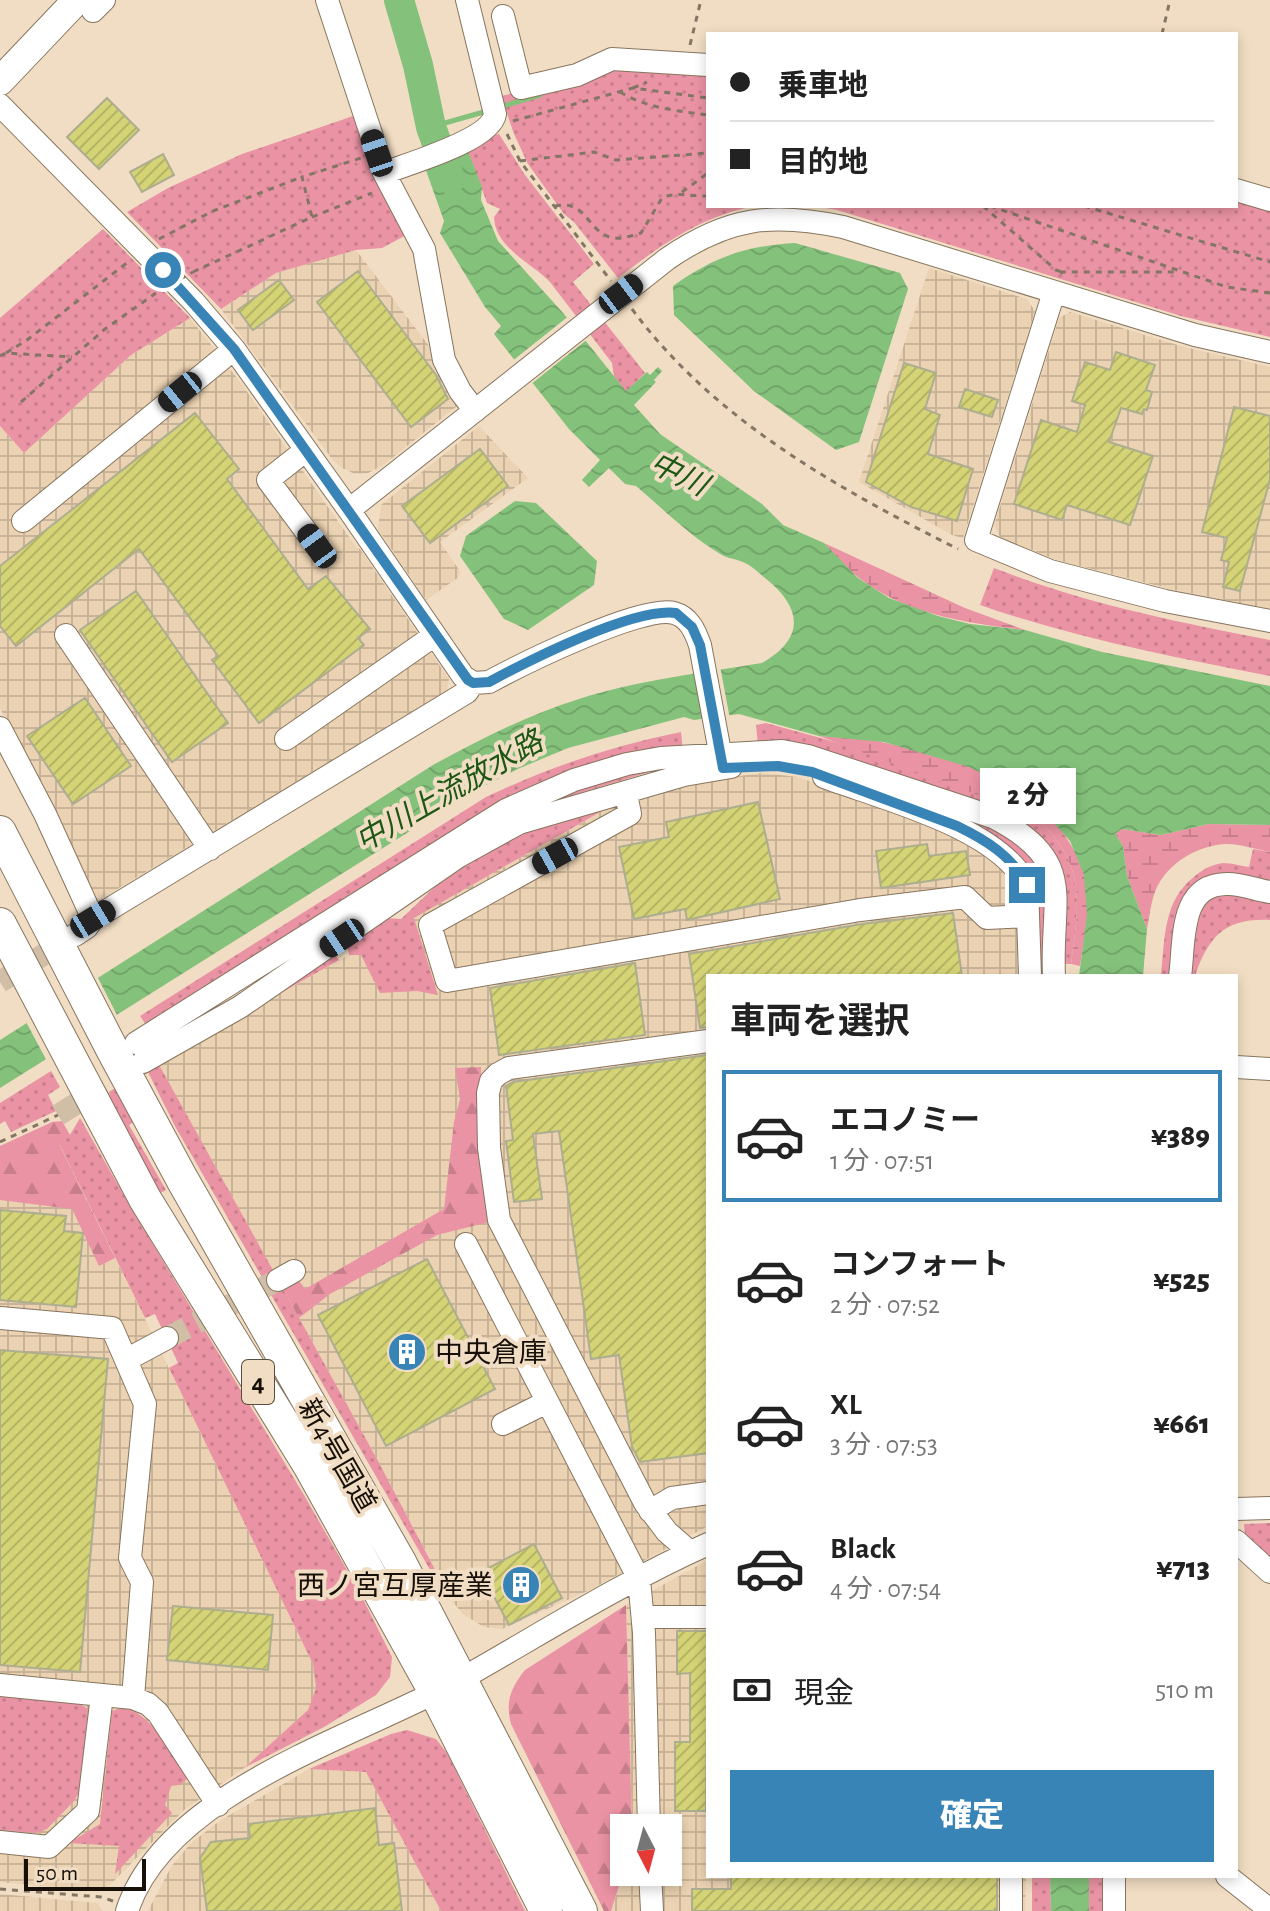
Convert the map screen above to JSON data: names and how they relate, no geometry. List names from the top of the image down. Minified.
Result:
{"streets":{"highway":["4","新4号国道"]},"water":["中川","中川上流放水路"],"places":{"building":["中央倉庫","西ノ宮互厚産業"]},"scale_bar":"50 m","north":"bottom","page":{"banner":["乗車地","目的地"],"bubble":"2 分","heading":"車両を選択","list":[{"name":"エコノミー","note":"1 分 · 07:51","value":"¥389"},{"name":"コンフォート","note":"2 分 · 07:52","value":"¥525"},{"name":"XL","note":"3 分 · 07:53","value":"¥661"},{"name":"Black","note":"4 分 · 07:54","value":"¥713"}],"pay":["現金","510 m"],"buttons":"確定","scale":"50 m"}}
